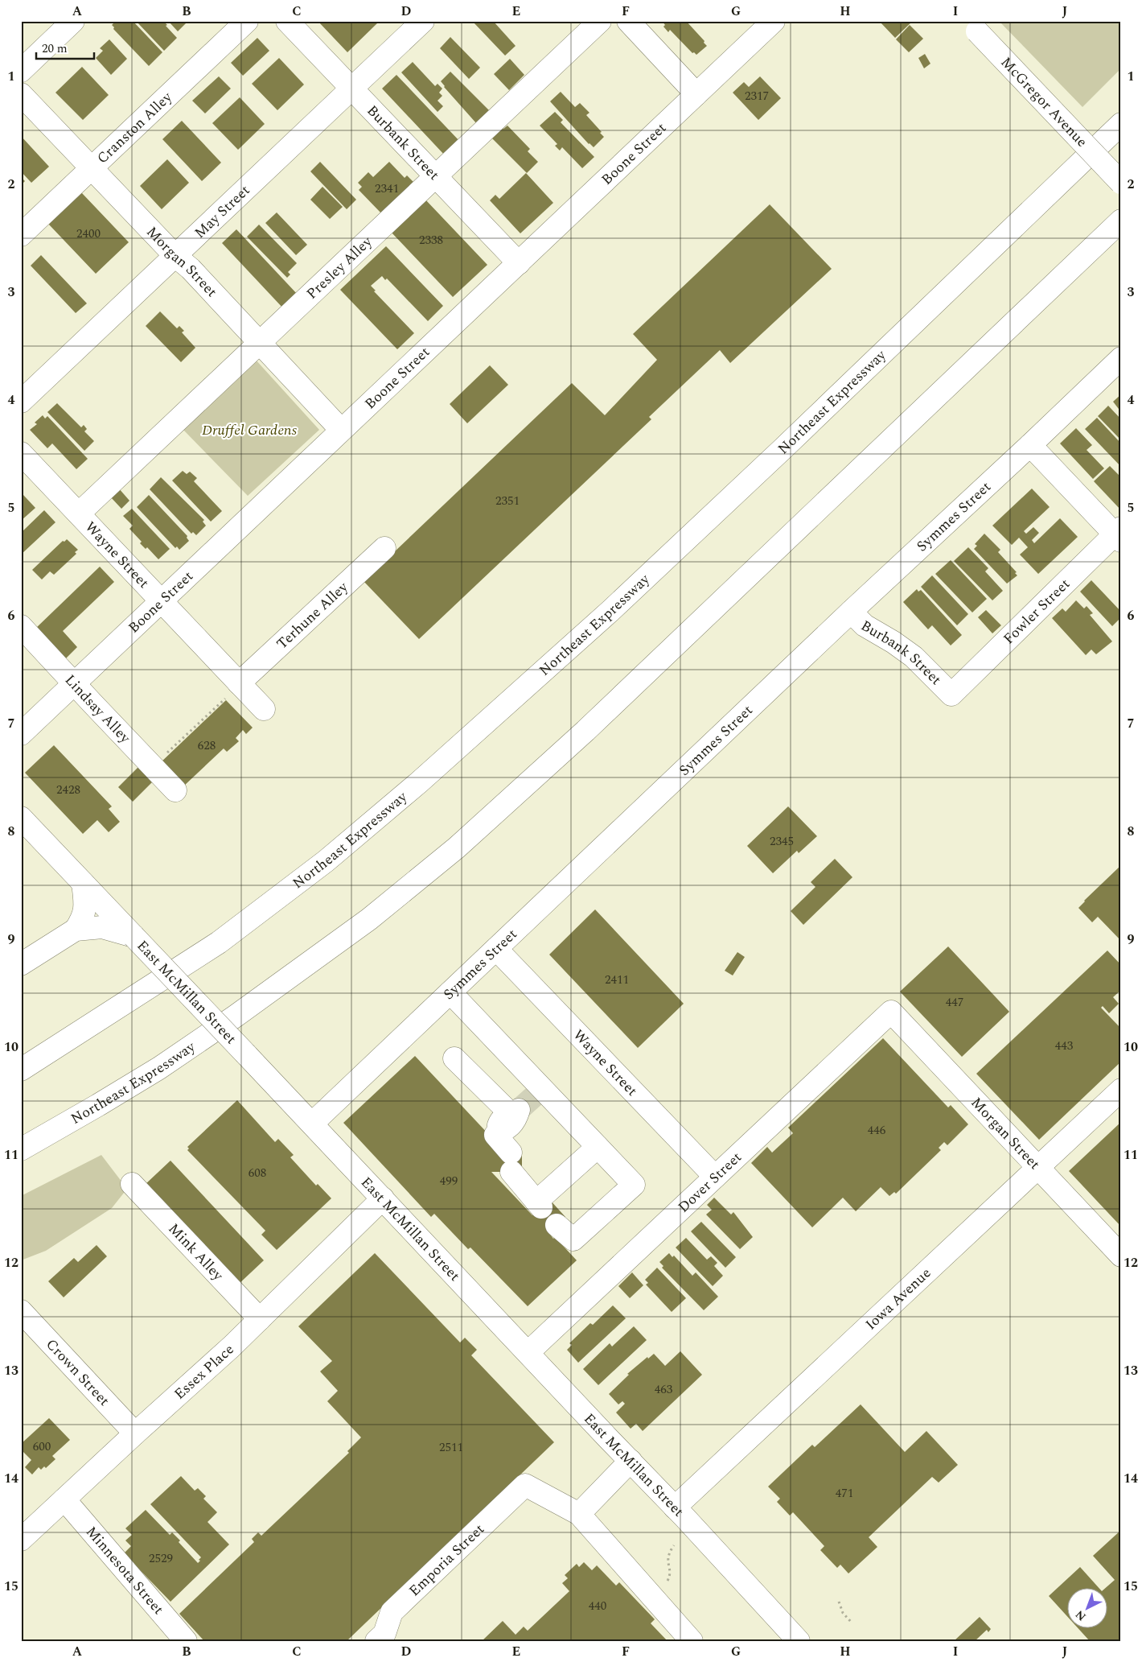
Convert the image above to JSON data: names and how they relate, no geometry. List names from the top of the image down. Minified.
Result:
{"streets":{"main road":["McGregor Avenue","Cranston Alley","Burbank Street","Boone Street","May Street","Morgan Street","Presley Alley","Northeast Expressway","Symmes Street","Wayne Street","Fowler Street","Terhune Alley","Lindsay Alley","East McMillan Street","Dover Street","Mink Alley","Iowa Avenue","Essex Place","Crown Street","Emporia Street","Minnesota Street"]},"crossings":[["Cranston Alley","Morgan Street"],["Burbank Street","Boone Street"],["Burbank Street","May Street"],["Burbank Street","Presley Alley"],["Burbank Street","Symmes Street"],["Burbank Street","Fowler Street"],["Boone Street","Morgan Street"],["Boone Street","Wayne Street"],["Boone Street","Lindsay Alley"],["May Street","Morgan Street"],["Morgan Street","Presley Alley"],["Morgan Street","Dover Street"],["Morgan Street","Iowa Avenue"],["Presley Alley","Wayne Street"],["Symmes Street","Wayne Street"],["Symmes Street","East McMillan Street"],["Wayne Street","Terhune Alley"],["Wayne Street","Dover Street"],["East McMillan Street","Dover Street"],["East McMillan Street","Iowa Avenue"],["East McMillan Street","Essex Place"],["Mink Alley","Essex Place"],["Essex Place","Crown Street"],["Essex Place","Minnesota Street"]],"parks":["Druffel Gardens"],"house_numbers":["2317","2341","2400","2338","2351","628","2428","2345","2411","447","443","446","608","499","463","600","2511","471","2529","440"],"scale_bar":"20 m","north":"bottom left","grid":{"columns":["A","B","C","D","E","F","G","H","I","J"],"rows":["1","2","3","4","5","6","7","8","9","10","11","12","13","14","15"]}}
